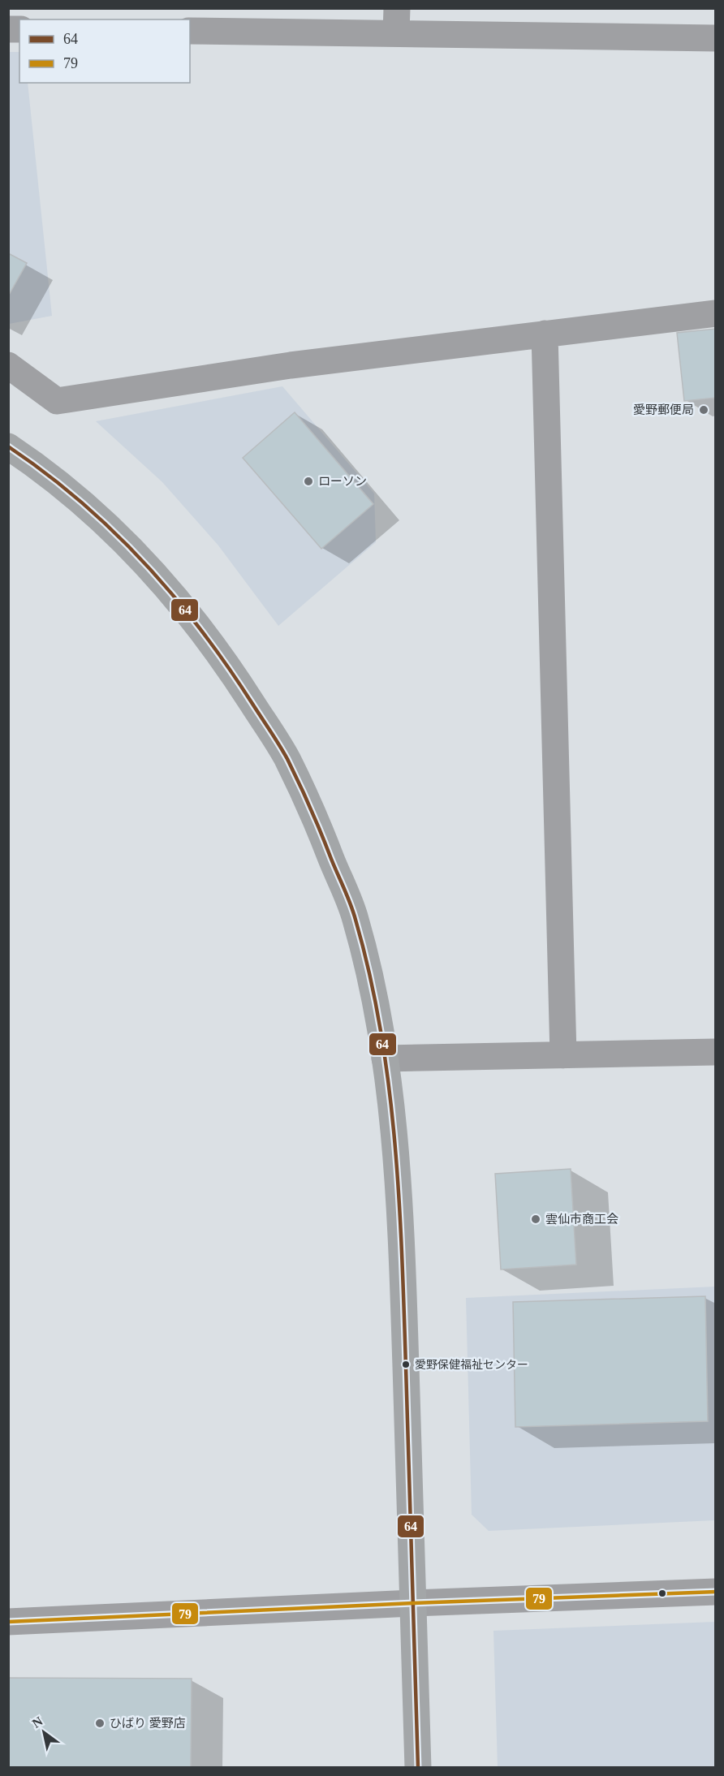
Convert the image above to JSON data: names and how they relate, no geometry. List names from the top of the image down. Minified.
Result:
{"places":["愛野郵便局","ローソン","雲仙市商工会","愛野保健福祉センター","ひばり 愛野店"],"lines":["transit line 64","transit line 79"],"legend":["64","79"],"north":"top left"}
